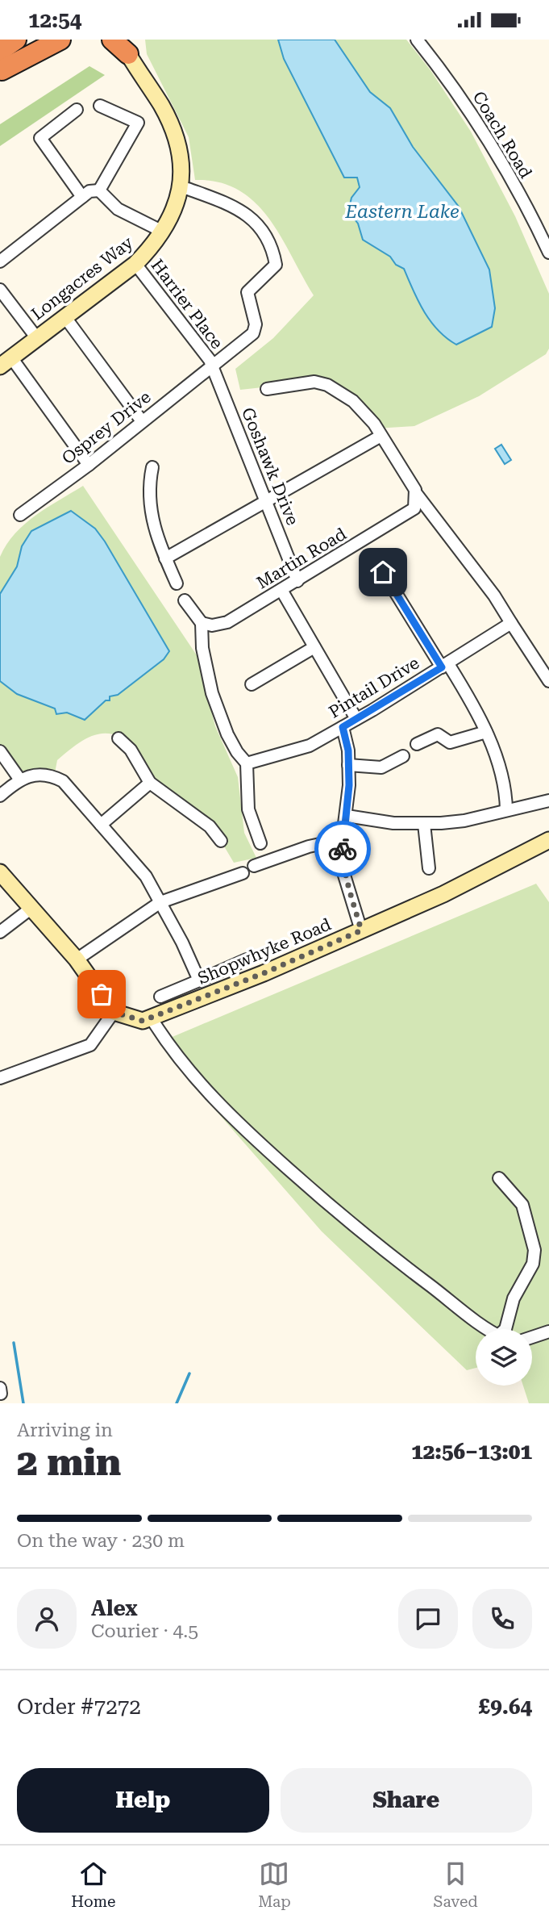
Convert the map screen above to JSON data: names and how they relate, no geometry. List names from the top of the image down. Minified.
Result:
{"streets":{"main road":["Longacres Way","Shopwhyke Road"],"street":["Coach Road","Harrier Place","Osprey Drive","Goshawk Drive","Martin Road","Pintail Drive"]},"crossings":[["Longacres Way","Harrier Place"],["Longacres Way","Osprey Drive"],["Harrier Place","Osprey Drive"],["Harrier Place","Goshawk Drive"],["Osprey Drive","Goshawk Drive"],["Goshawk Drive","Martin Road"]],"water":["Eastern Lake"],"page":{"status":"12:54","heading":["2 min","Arriving in","12:56–13:01"],"panel":["Alex","Courier · 4.5","Order #7272","£9.64"],"bar":"On the way · 230 m","buttons":["Help","Share"],"tabs":["Home","Map","Saved"]}}
